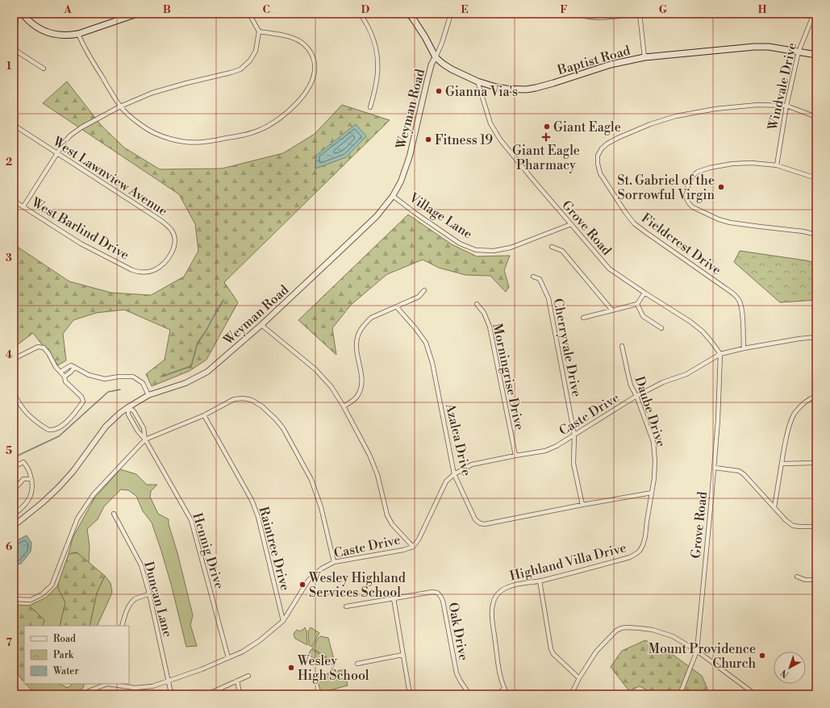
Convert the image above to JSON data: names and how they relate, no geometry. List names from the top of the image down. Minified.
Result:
{"streets":{"main road":["Baptist Road"],"street":["Windvale Drive","Weyman Road","West Lawnview Avenue","Village Lane","Grove Road","West Barlind Drive","Fieldcrest Drive","Cherryvale Drive","Morningrise Drive","Daube Drive","Caste Drive","Azalea Drive","Raintree Drive","Hennig Drive","Highland Villa Drive","Duncan Lane","Oak Drive"]},"crossings":[["Baptist Road","Windvale Drive"],["Baptist Road","Weyman Road"],["Baptist Road","Grove Road"],["Windvale Drive","Fieldcrest Drive"],["Weyman Road","Village Lane"],["Weyman Road","Hennig Drive"],["West Lawnview Avenue","West Barlind Drive"],["Village Lane","Grove Road"],["Grove Road","Caste Drive"],["Fieldcrest Drive","Caste Drive"],["Cherryvale Drive","Caste Drive"],["Cherryvale Drive","Azalea Drive"],["Morningrise Drive","Caste Drive"],["Daube Drive","Caste Drive"],["Daube Drive","Azalea Drive"],["Daube Drive","Highland Villa Drive"],["Caste Drive","Azalea Drive"],["Caste Drive","Raintree Drive"],["Caste Drive","Hennig Drive"],["Caste Drive","Duncan Lane"]],"places":{"other":["Gianna Via's","Giant Eagle","Fitness 19","St. Gabriel of the Sorrowful Virgin","Wesley Highland Services School","Mount Providence Church","Wesley High School"],"health":["Giant Eagle Pharmacy"]},"legend":["Road","Park","Water"],"north":"bottom left","grid":{"columns":["A","B","C","D","E","F","G","H"],"rows":["1","2","3","4","5","6","7"]}}
